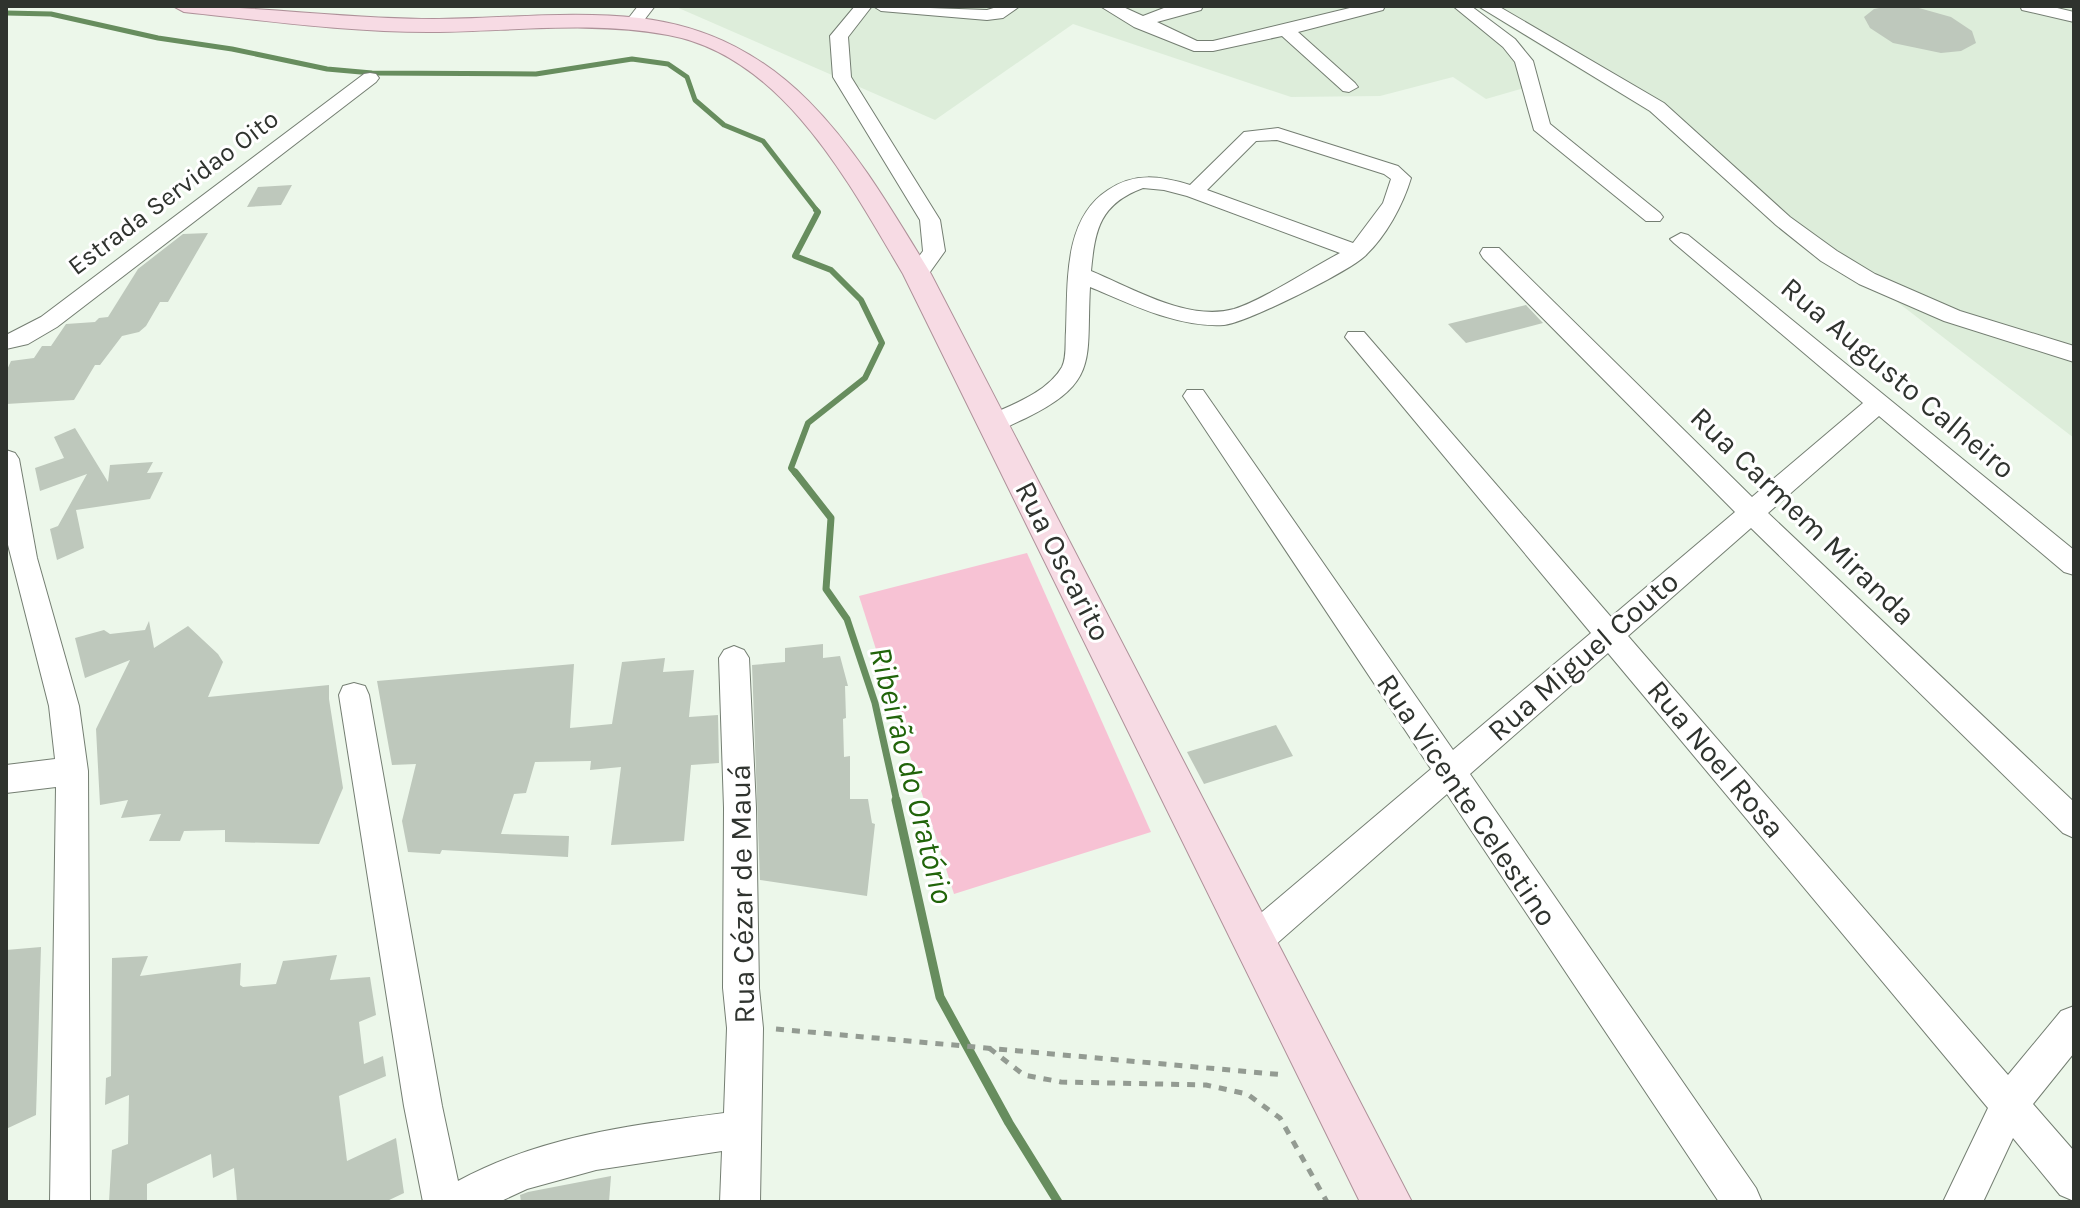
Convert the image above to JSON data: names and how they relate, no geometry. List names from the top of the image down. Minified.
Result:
{"streets":{"main road":["Rua Oscarito"],"street":["Estrada Servidao Oito","Rua Augusto Calheiro","Rua Carmem Miranda","Rua Miguel Couto","Rua Noel Rosa","Rua Vicente Celestino","Rua Cézar de Mauá"]},"crossings":[["Rua Augusto Calheiro","Rua Miguel Couto"],["Rua Carmem Miranda","Rua Miguel Couto"],["Rua Oscarito","Rua Miguel Couto"],["Rua Miguel Couto","Rua Noel Rosa"],["Rua Miguel Couto","Rua Vicente Celestino"]],"water":["Ribeirão do Oratório"]}
